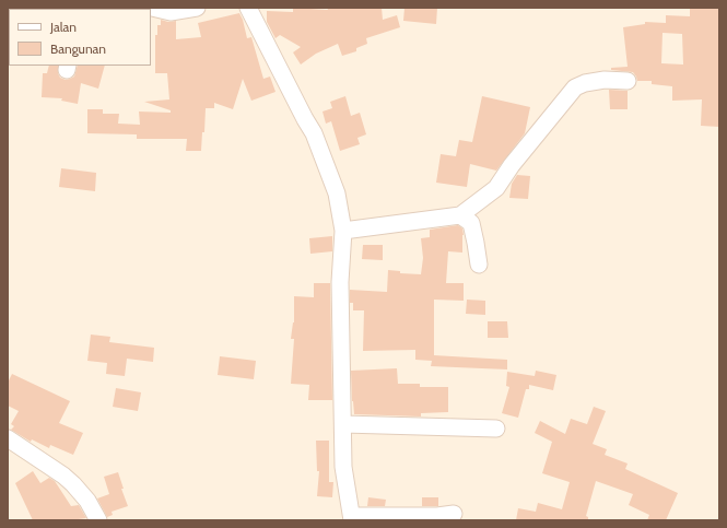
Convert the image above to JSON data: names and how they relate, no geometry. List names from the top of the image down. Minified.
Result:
{"legend":["Jalan","Bangunan"]}
